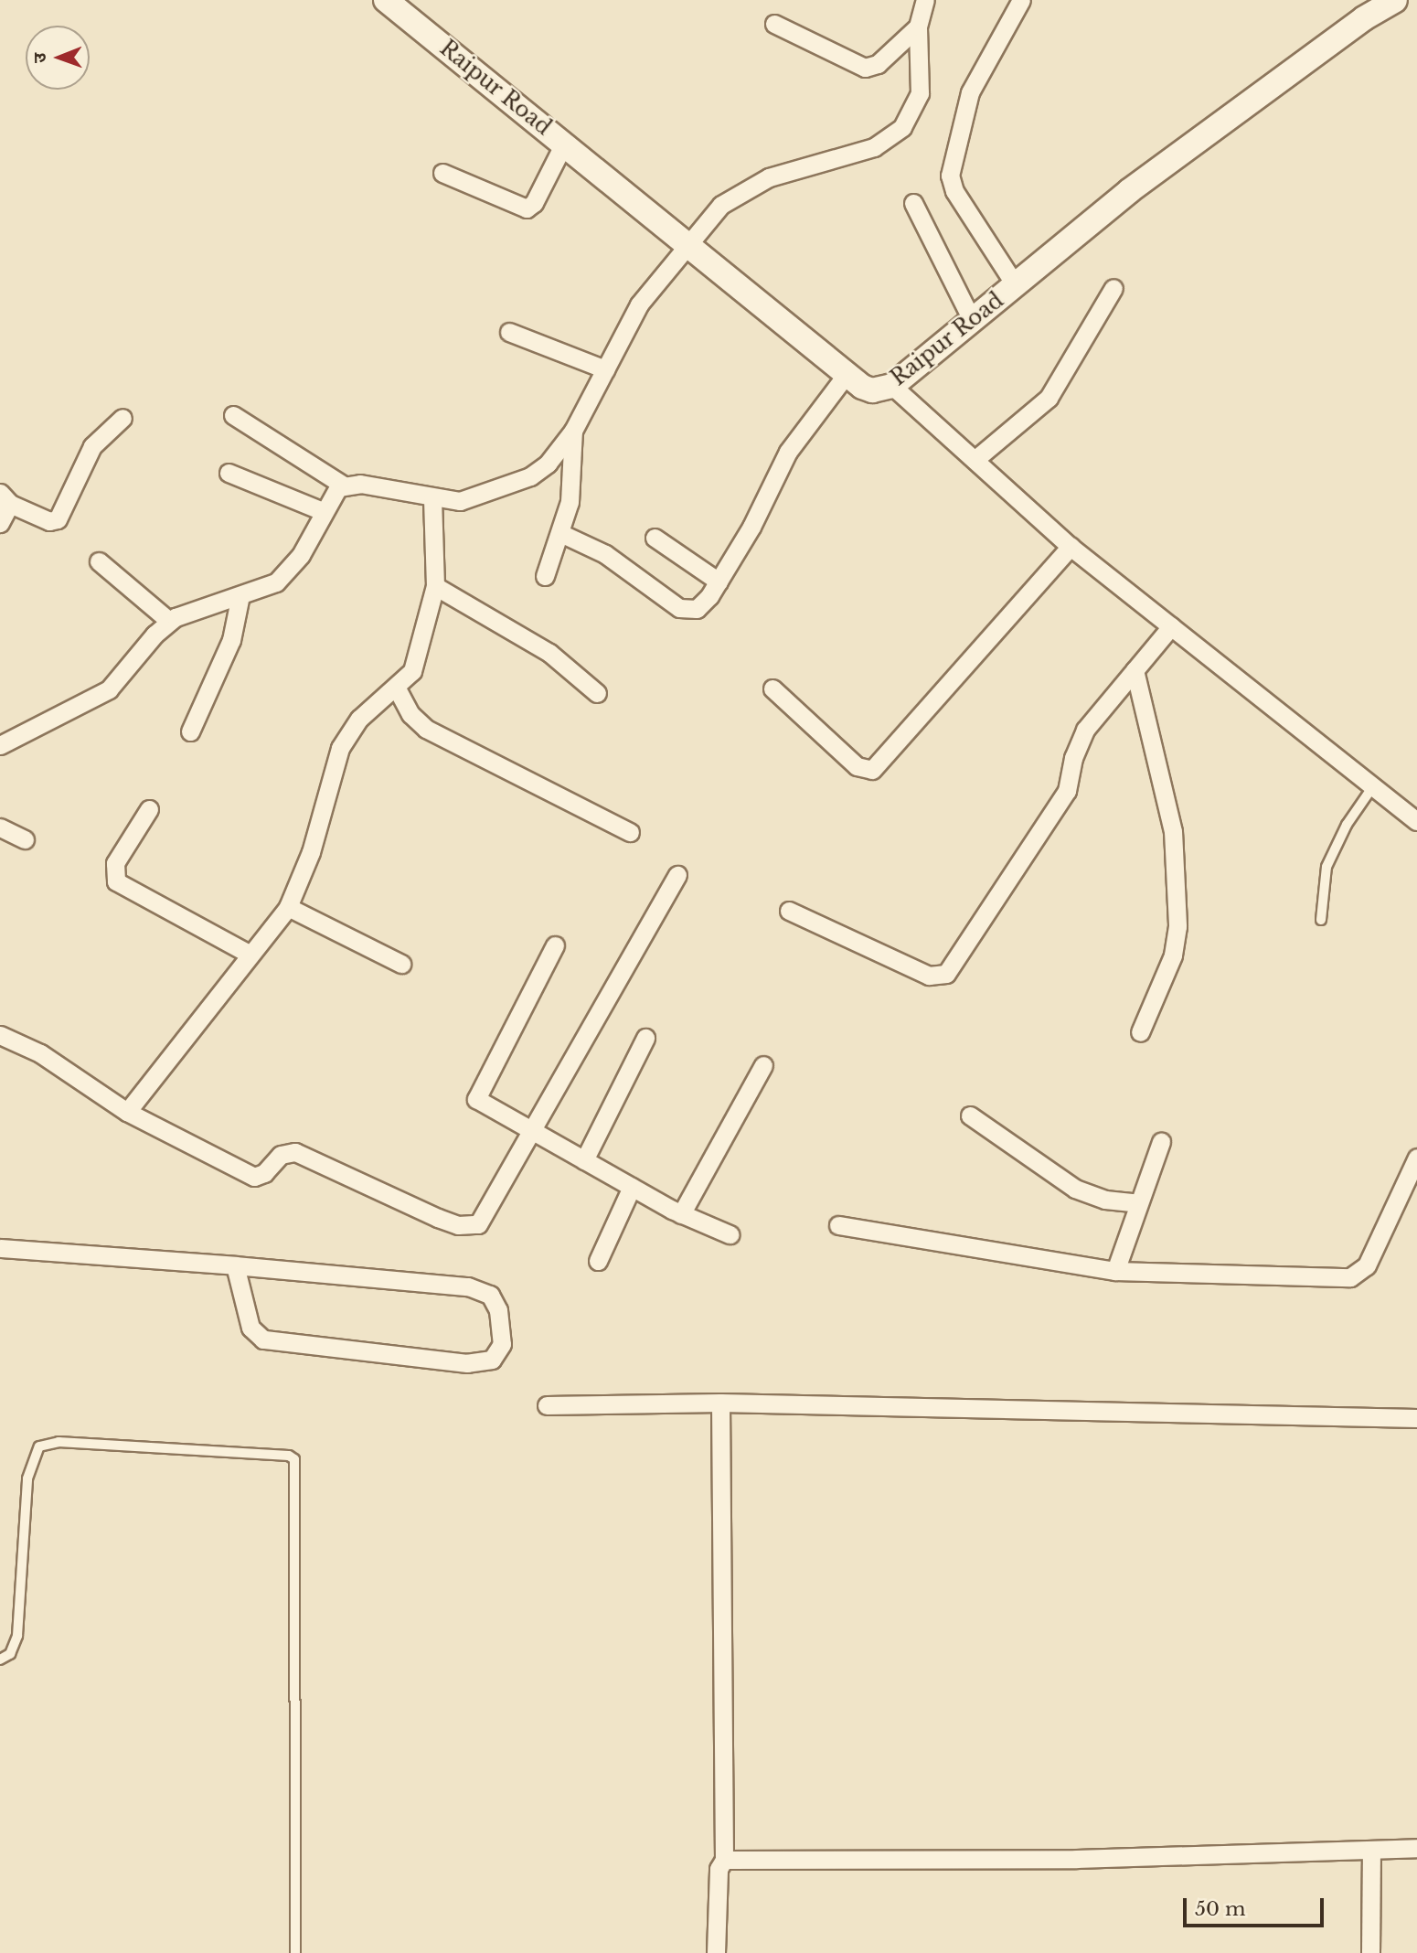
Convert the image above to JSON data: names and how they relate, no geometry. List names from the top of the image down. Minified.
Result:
{"streets":{"main road":["Raipur Road"]},"scale_bar":"50 m","north":"left"}
